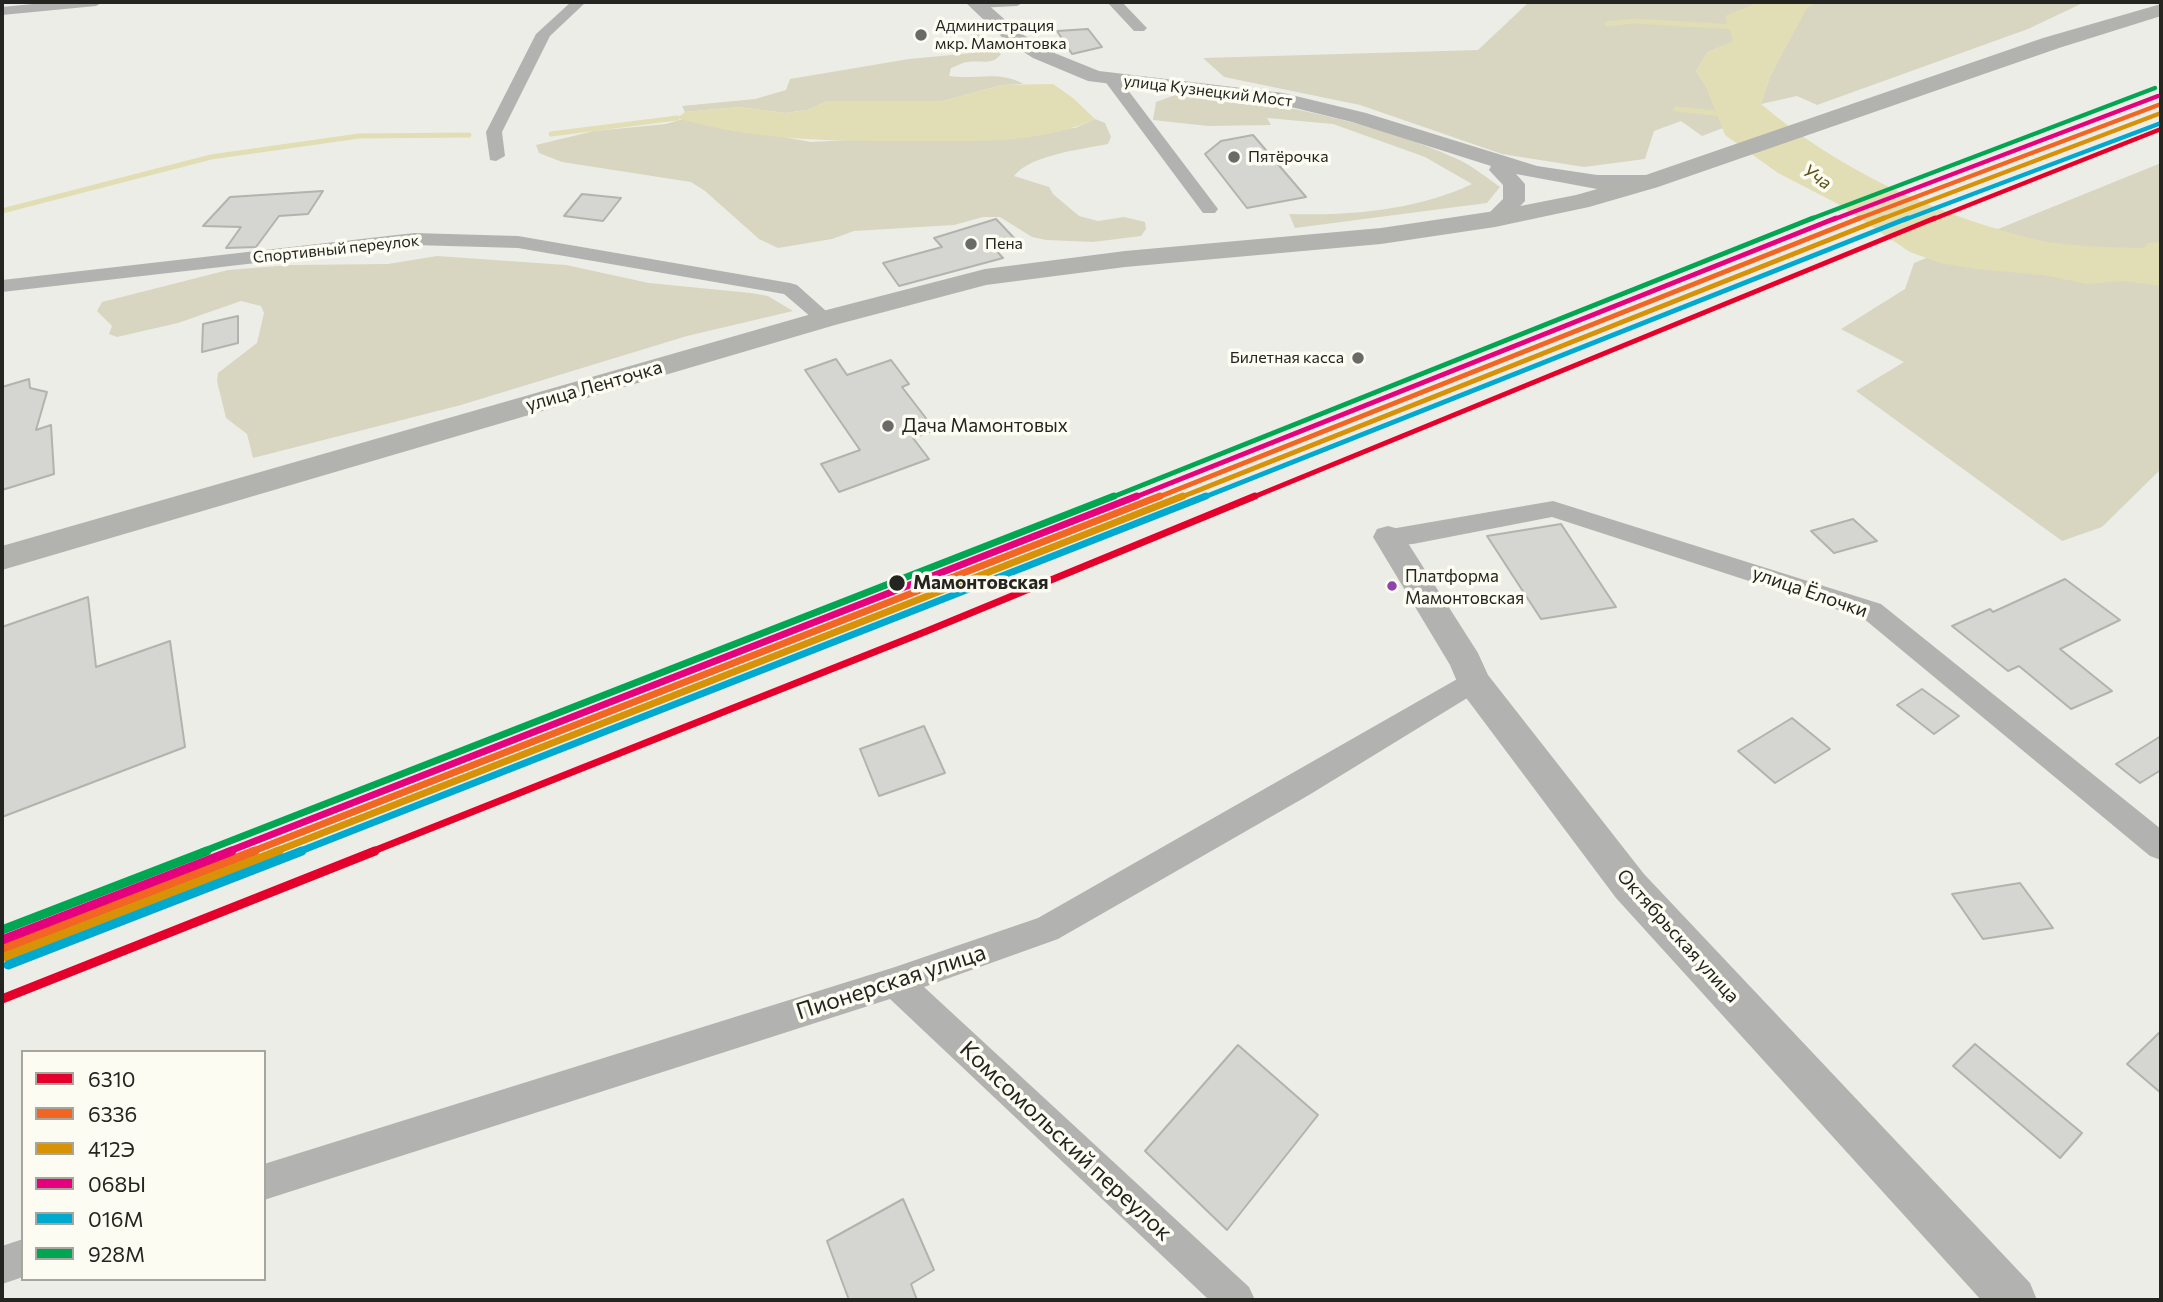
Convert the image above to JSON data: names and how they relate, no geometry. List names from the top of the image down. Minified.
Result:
{"streets":{"main road":["улица Ленточка"],"street":["улица Кузнецкий Мост","Спортивный переулок","улица Ёлочки","Октябрьская улица","Пионерская улица","Комсомольский переулок"]},"crossings":[["Спортивный переулок","улица Ленточка"],["улица Ёлочки","Октябрьская улица"],["Октябрьская улица","Пионерская улица"],["Пионерская улица","Комсомольский переулок"]],"water":["Уча"],"places":["Администрация мкр. Мамонтовка","Пятёрочка","Пена","Билетная касса","Дача Мамонтовых","Мамонтовская","Платформа Мамонтовская"],"lines":["transit line 928М","transit line 068Ы","transit line 6336","transit line 412Э","transit line 016М","transit line 6310"],"legend":["6310","6336","412Э","068Ы","016М","928М"]}
